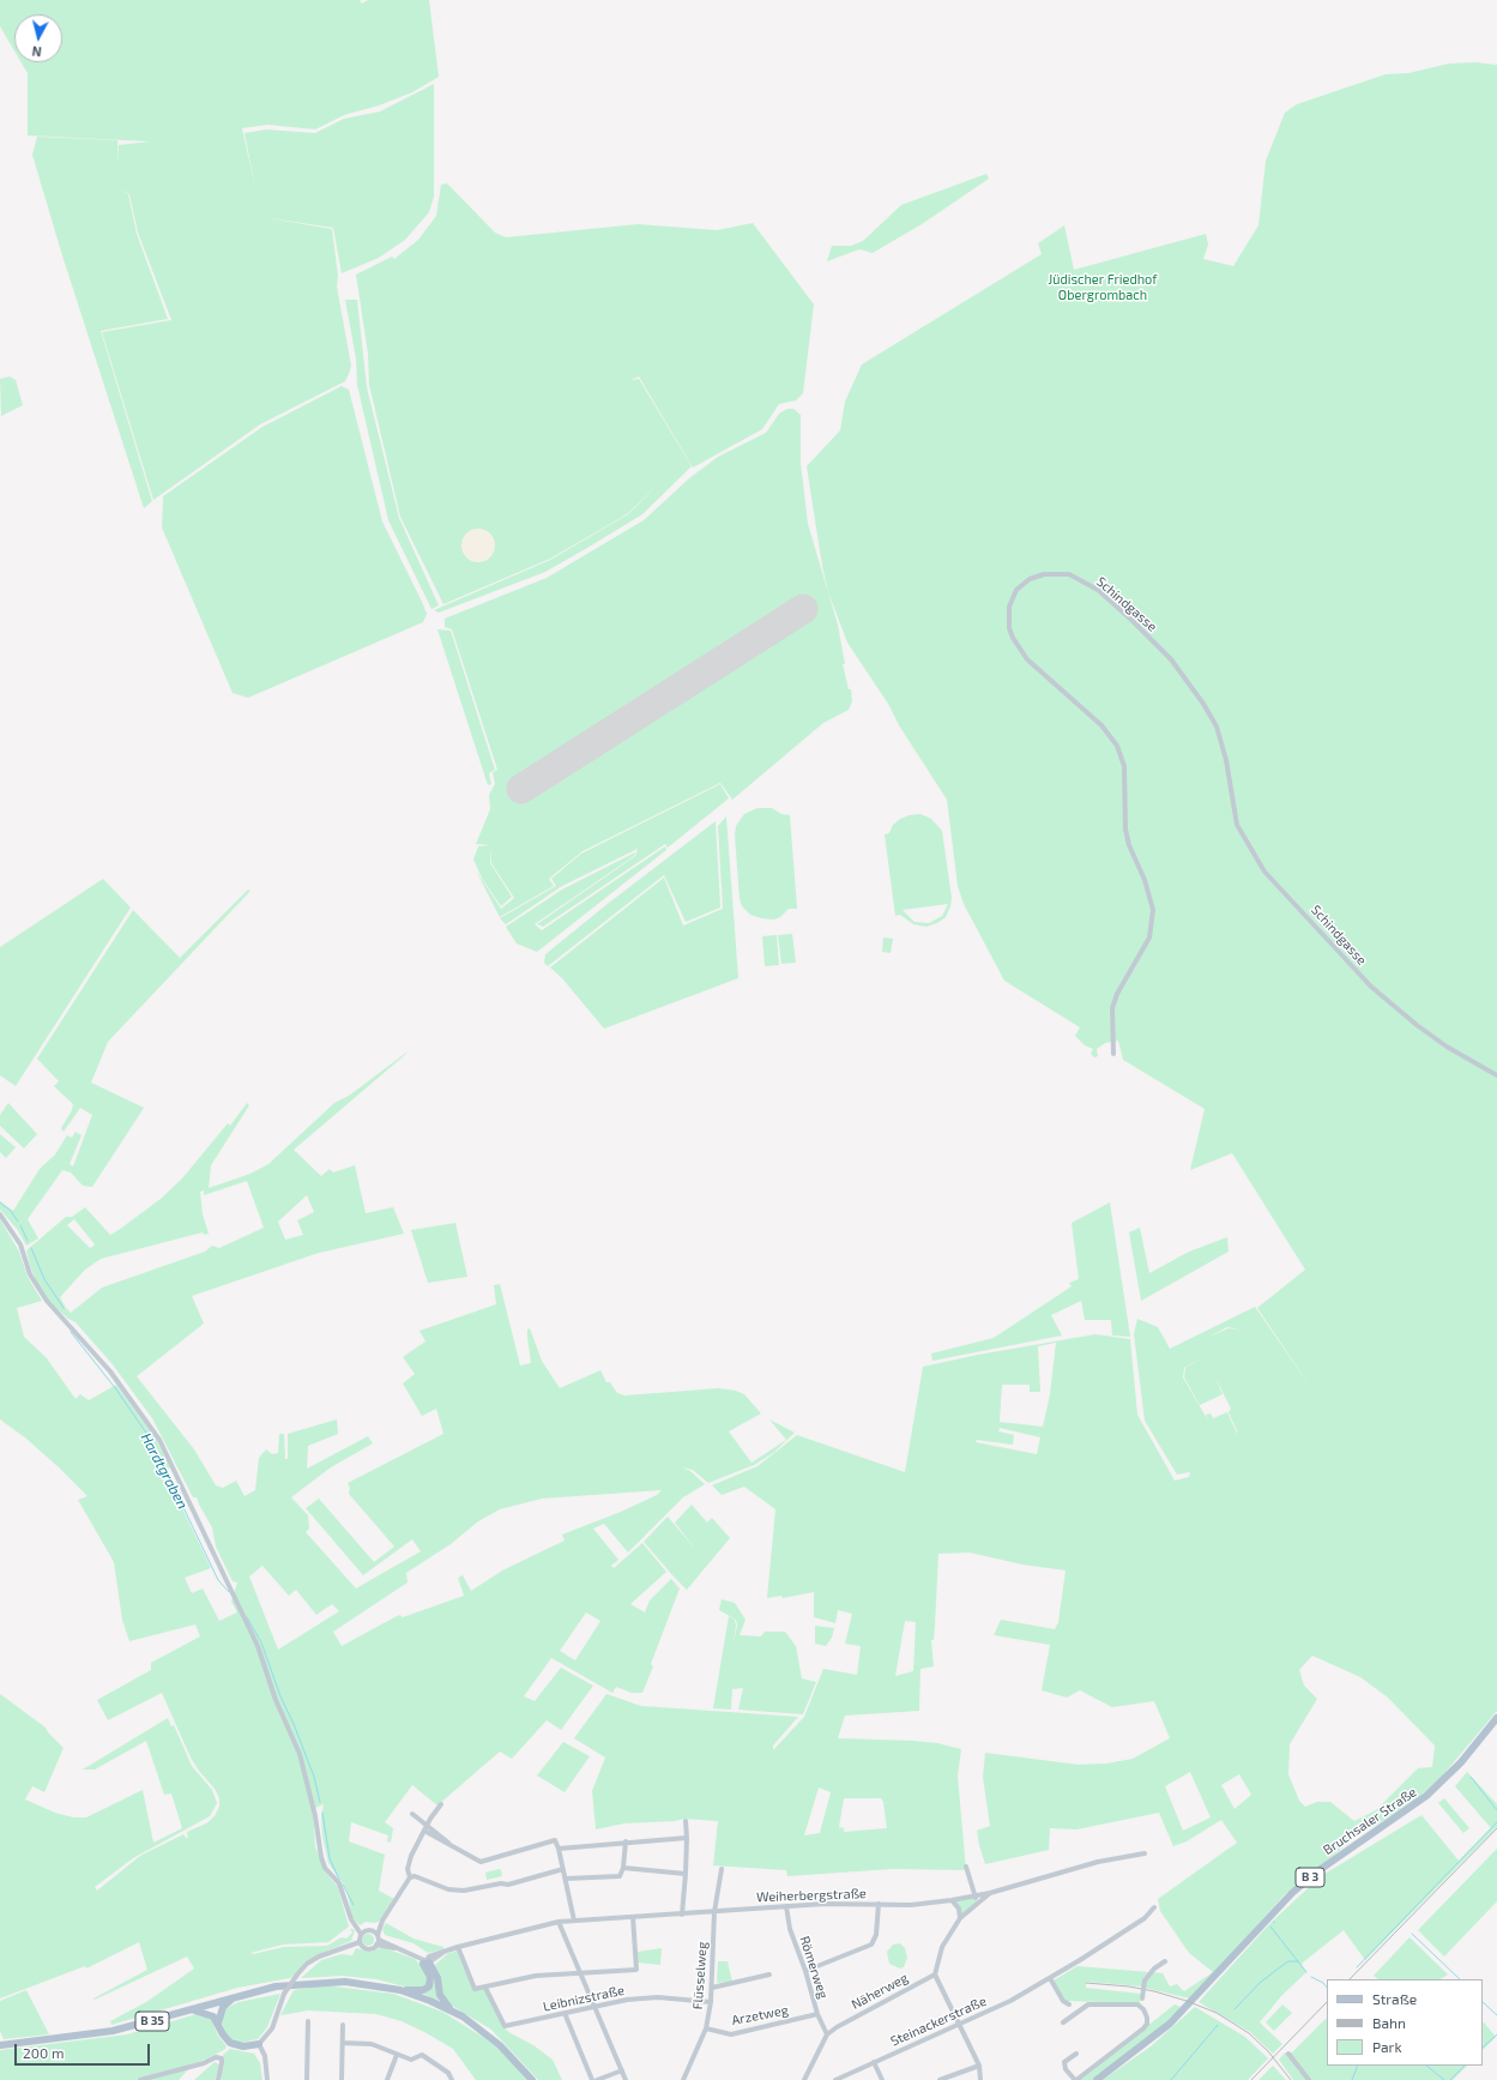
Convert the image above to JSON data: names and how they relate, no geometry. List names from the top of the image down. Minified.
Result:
{"streets":{"main road":["Bruchsaler Straße","B 3","B 35"],"street":["Schindgasse","Weiherbergstraße","Römerweg","Flüsselweg","Näherweg","Leibnizstraße","Arzetweg","Steinackerstraße"]},"crossings":[["Weiherbergstraße","Römerweg"],["Weiherbergstraße","Flüsselweg"],["Weiherbergstraße","B 35"],["Römerweg","Näherweg"],["Römerweg","Arzetweg"],["Flüsselweg","Leibnizstraße"],["Flüsselweg","Arzetweg"]],"water":["Hardtgraben"],"parks":["Jüdischer Friedhof Obergrombach"],"legend":["Straße","Bahn","Park"],"scale_bar":"200 m","north":"bottom"}
